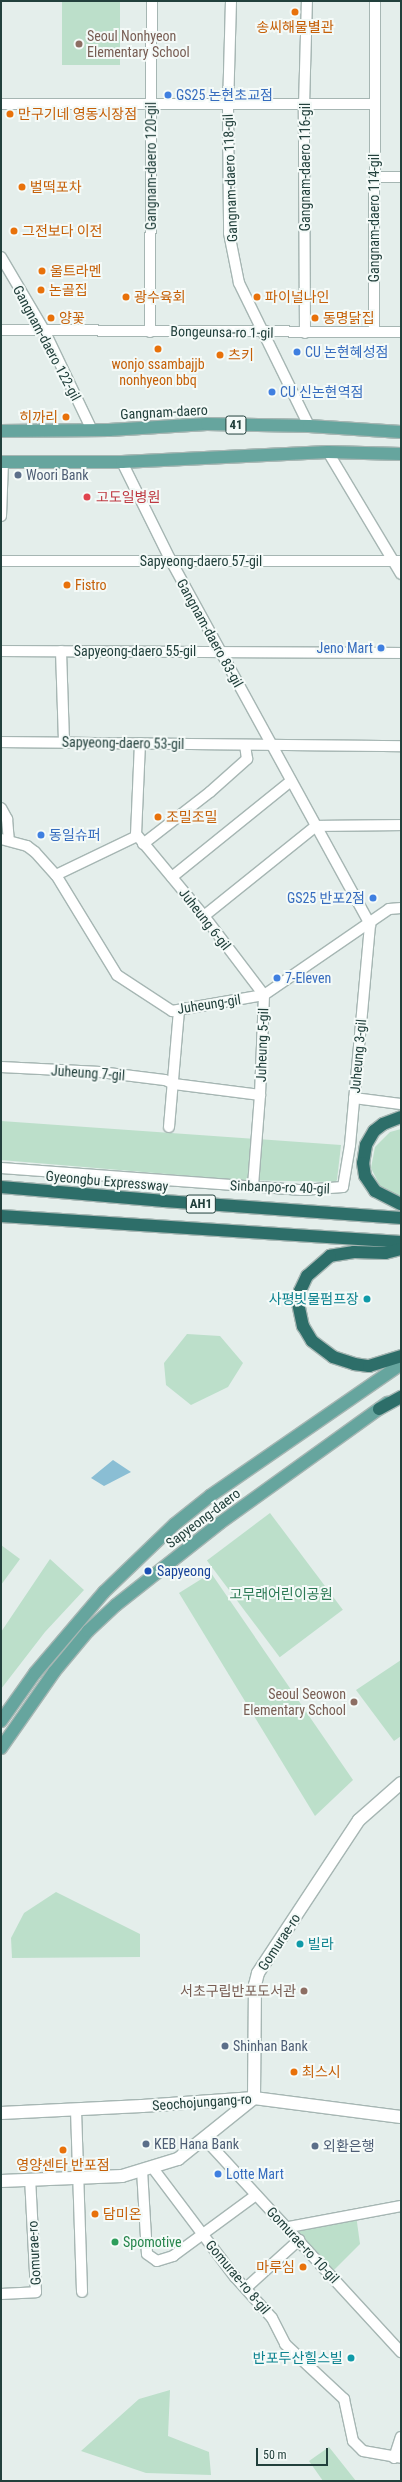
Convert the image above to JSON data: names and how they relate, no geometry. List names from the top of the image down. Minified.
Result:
{"streets":{"highway":["Gyeongbu Expressway","AH1"],"main road":["Gangnam-daero","41","Sapyeong-daero"],"street":["Gangnam-daero 120-gil","Gangnam-daero 116-gil","Gangnam-daero 118-gil","Gangnam-daero 114-gil","Bongeunsa-ro 1-gil","Gangnam-daero 122-gil","Sapyeong-daero 57-gil","Gangnam-daero 83-gil","Sapyeong-daero 55-gil","Sapyeong-daero 53-gil","Juheung 6-gil","Juheung-gil","Juheung 5-gil","Juheung 3-gil","Juheung 7-gil","Sinbanpo-ro 40-gil","Gomurae-ro","Seochojungang-ro","Gomurae-ro 10-gil","Gomurae-ro 8-gil"]},"crossings":[["Gangnam-daero 120-gil","Gangnam-daero 118-gil"],["Gangnam-daero 120-gil","Bongeunsa-ro 1-gil"],["Gangnam-daero 116-gil","Gangnam-daero 118-gil"],["Gangnam-daero 116-gil","Bongeunsa-ro 1-gil"],["Gangnam-daero 118-gil","Bongeunsa-ro 1-gil"],["Gangnam-daero 118-gil","Gangnam-daero"],["Gangnam-daero 114-gil","Bongeunsa-ro 1-gil"],["Bongeunsa-ro 1-gil","Gangnam-daero 122-gil"],["Gangnam-daero 122-gil","Gangnam-daero"],["41","Gangnam-daero 83-gil"],["Sapyeong-daero 57-gil","Gangnam-daero 83-gil"],["Gangnam-daero 83-gil","Sapyeong-daero 55-gil"],["Gangnam-daero 83-gil","Sapyeong-daero 53-gil"],["Gangnam-daero 83-gil","Juheung-gil"],["Gangnam-daero 83-gil","Juheung 3-gil"],["Sapyeong-daero 55-gil","Sapyeong-daero 53-gil"],["Juheung 6-gil","Juheung-gil"],["Juheung 6-gil","Juheung 5-gil"],["Juheung-gil","Juheung 5-gil"],["Juheung-gil","Juheung 3-gil"],["Juheung 5-gil","Juheung 7-gil"],["Juheung 5-gil","Sinbanpo-ro 40-gil"],["Juheung 3-gil","Sinbanpo-ro 40-gil"],["Gomurae-ro","Seochojungang-ro"]],"parks":["고무래어린이공원"],"places":["송씨해물별관","Seoul Nonhyeon Elementary School","GS25 논현초교점","만구기네 영동시장점","벌떡포차","그전보다 이전","울트라멘","논골집","광수육회","파이널나인","양꽃","동명닭집","wonjo ssambajjb nonhyeon bbq","CU 논현혜성점","츠키","CU 신논현역점","히까리","Woori Bank","고도일병원","Fistro","Jeno Mart","조밀조밀","동일슈퍼","GS25 반포2점","7-Eleven","사평빗물펌프장","Sapyeong","Seoul Seowon Elementary School","빌라","서초구립반포도서관","Shinhan Bank","최스시","KEB Hana Bank","외환은행","영양센타 반포점","Lotte Mart","담미온","Spomotive","마루심","반포두산힐스빌"],"scale_bar":"50 m"}
